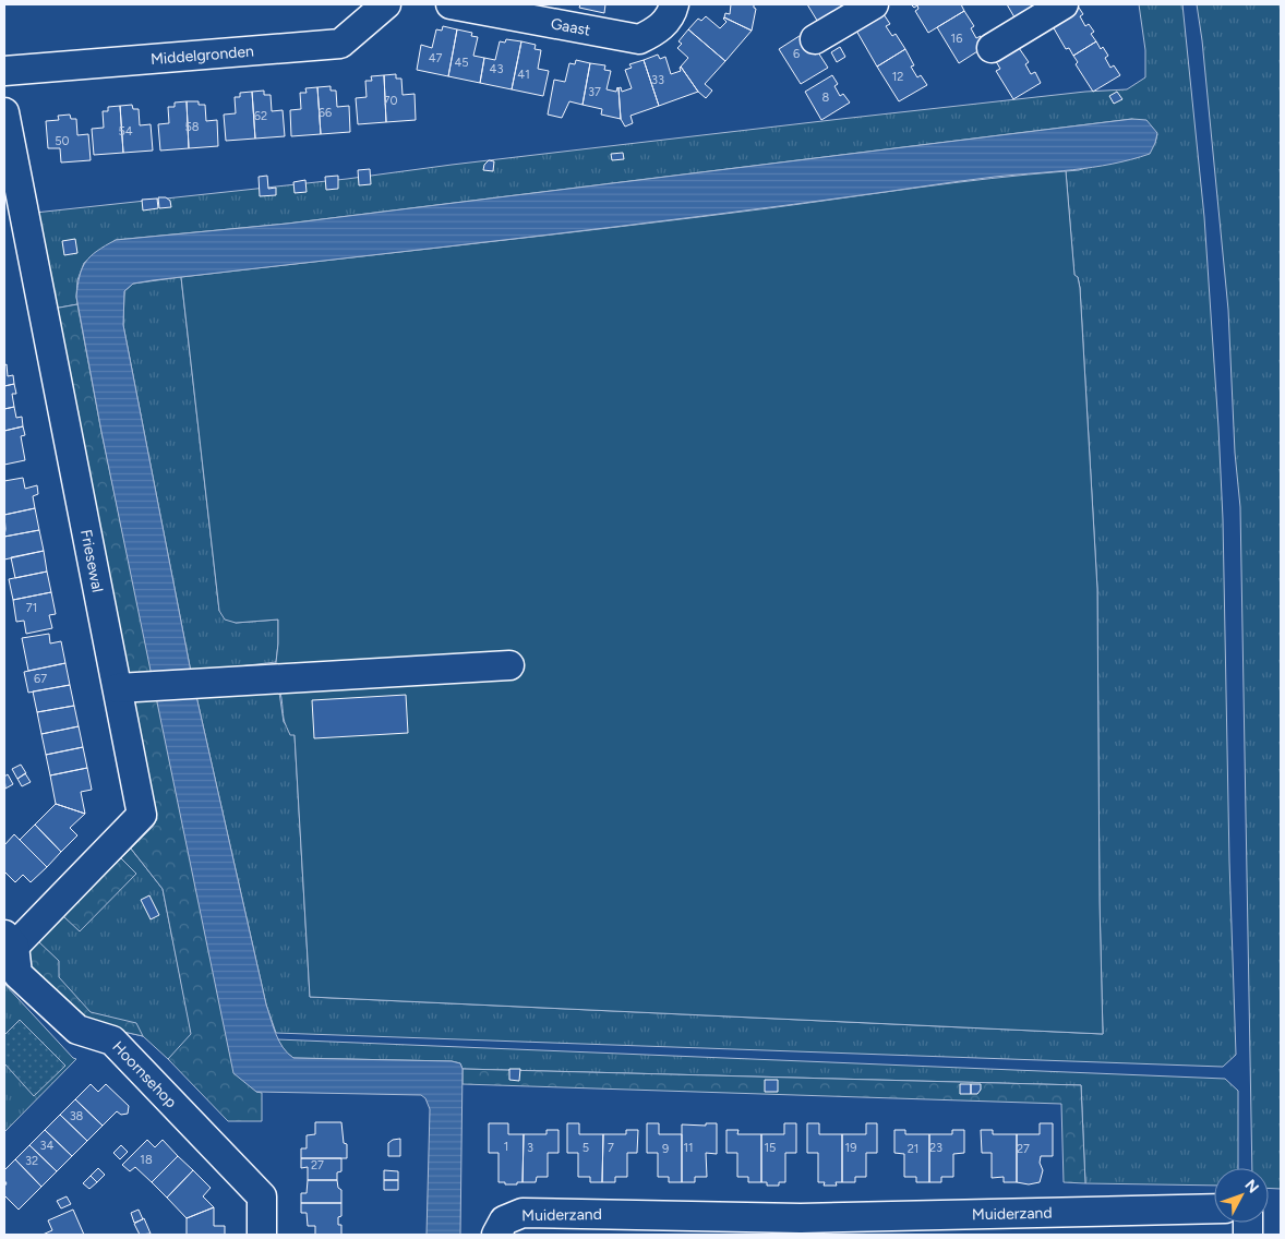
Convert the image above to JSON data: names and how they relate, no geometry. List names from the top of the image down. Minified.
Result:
{"streets":{"street":["Gaast","Middelgronden","Friesewal","Hoornsehop","Muiderzand"]},"crossings":[["Friesewal","Hoornsehop"]],"house_numbers":["16","6","47","45","43","41","12","33","37","8","70","66","62","58","54","50","71","67","38","34","1","3","5","7","11","15","19","23","9","21","27","18","32","27"],"north":"top right"}
